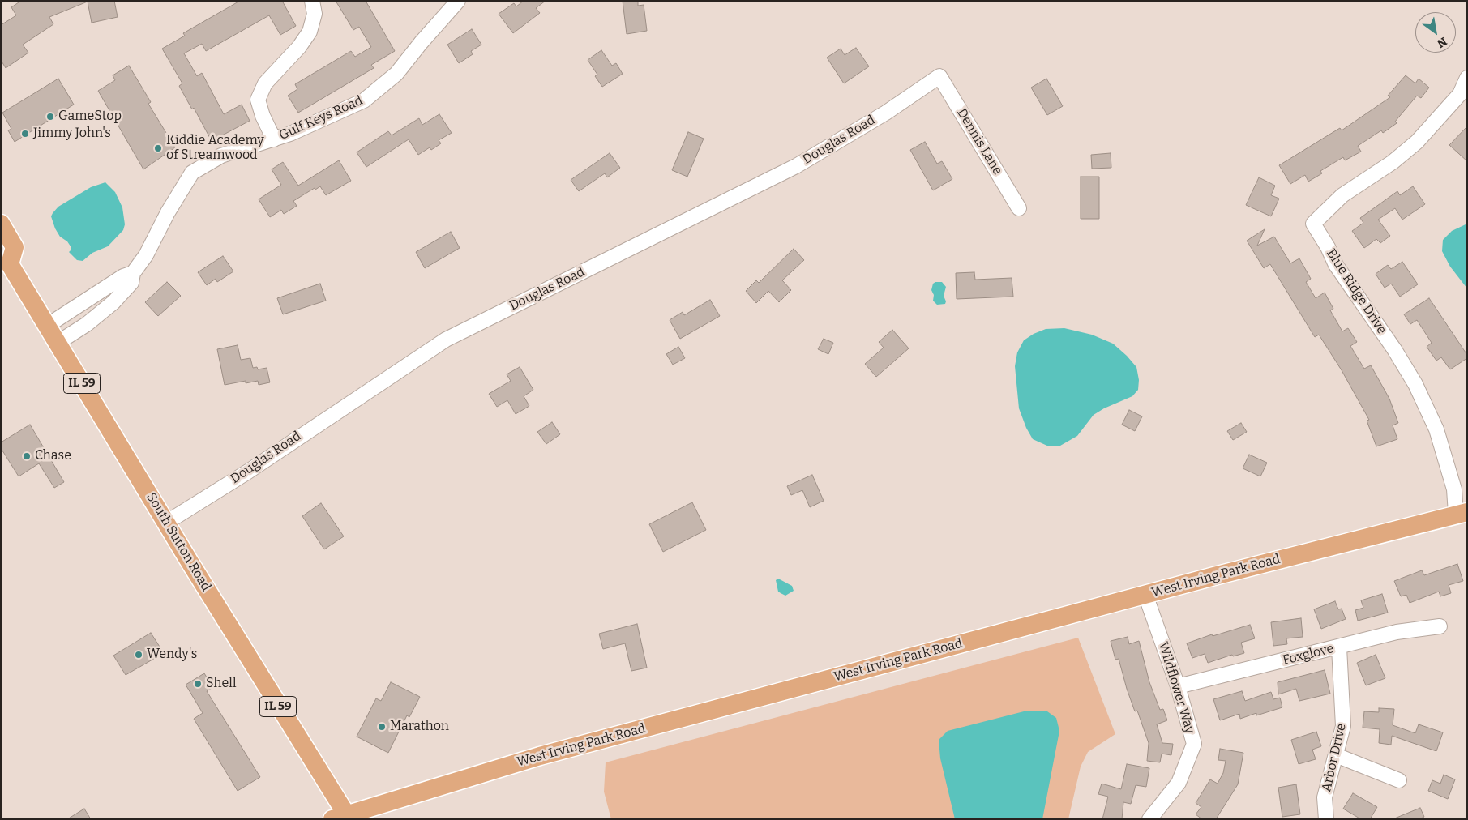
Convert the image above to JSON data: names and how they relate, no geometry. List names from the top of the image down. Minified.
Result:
{"streets":{"main road":["IL 59","South Sutton Road","West Irving Park Road"],"street":["Gulf Keys Road","Douglas Road","Dennis Lane","Blue Ridge Drive","Foxglove","Wildflower Way","Arbor Drive"]},"crossings":[["Gulf Keys Road","South Sutton Road"],["Douglas Road","Dennis Lane"],["Douglas Road","South Sutton Road"],["Blue Ridge Drive","West Irving Park Road"],["South Sutton Road","West Irving Park Road"],["West Irving Park Road","Wildflower Way"],["Foxglove","Wildflower Way"],["Foxglove","Arbor Drive"]],"places":["GameStop","Jimmy John's","Kiddie Academy of Streamwood","Chase","Wendy's","Shell","Marathon"],"north":"bottom right"}
